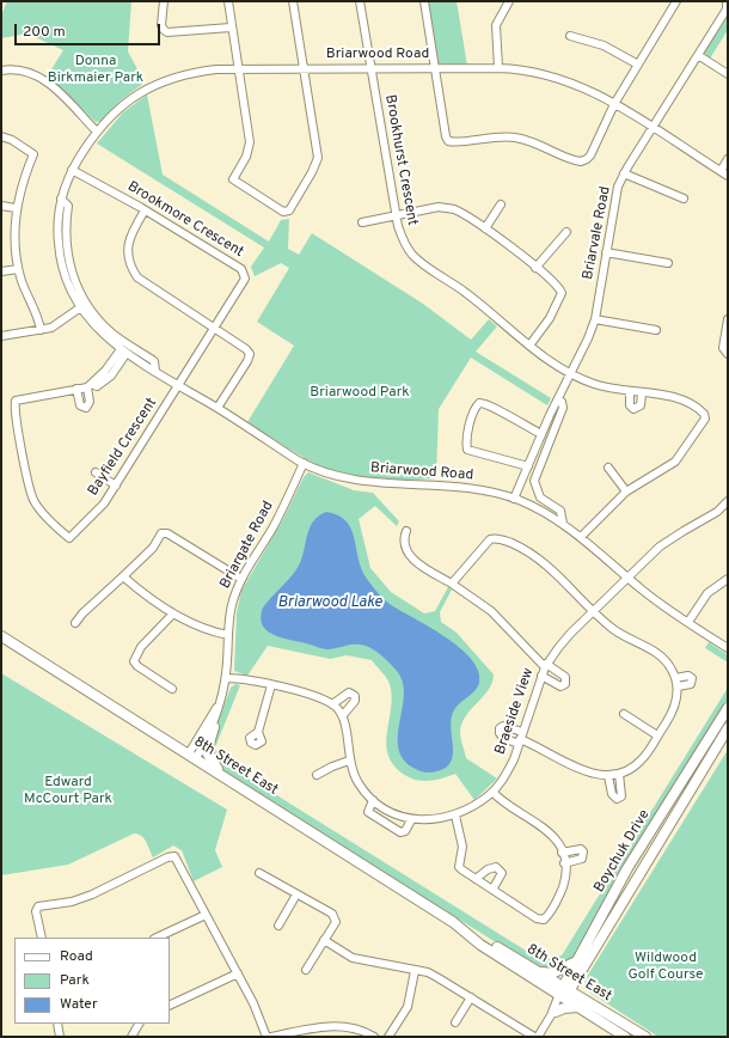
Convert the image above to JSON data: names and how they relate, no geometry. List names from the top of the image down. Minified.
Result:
{"streets":{"main road":["8th Street East","Boychuk Drive"],"street":["Briarwood Road","Brookhurst Crescent","Brookmore Crescent","Briarvale Road","Bayfield Crescent","Briargate Road","Braeside View"]},"crossings":[["Briarwood Road","Brookhurst Crescent"],["Briarwood Road","Brookmore Crescent"],["Briarwood Road","Briarvale Road"],["Briarwood Road","Bayfield Crescent"],["Briarwood Road","Briargate Road"],["Briarwood Road","Braeside View"],["Brookhurst Crescent","Briarvale Road"],["Brookmore Crescent","Bayfield Crescent"],["Briargate Road","8th Street East"],["8th Street East","Boychuk Drive"]],"water":["Briarwood Lake"],"parks":["Donna Birkmaier Park","Briarwood Park","Edward McCourt Park","Wildwood Golf Course"],"legend":["Road","Park","Water"],"scale_bar":"200 m"}
